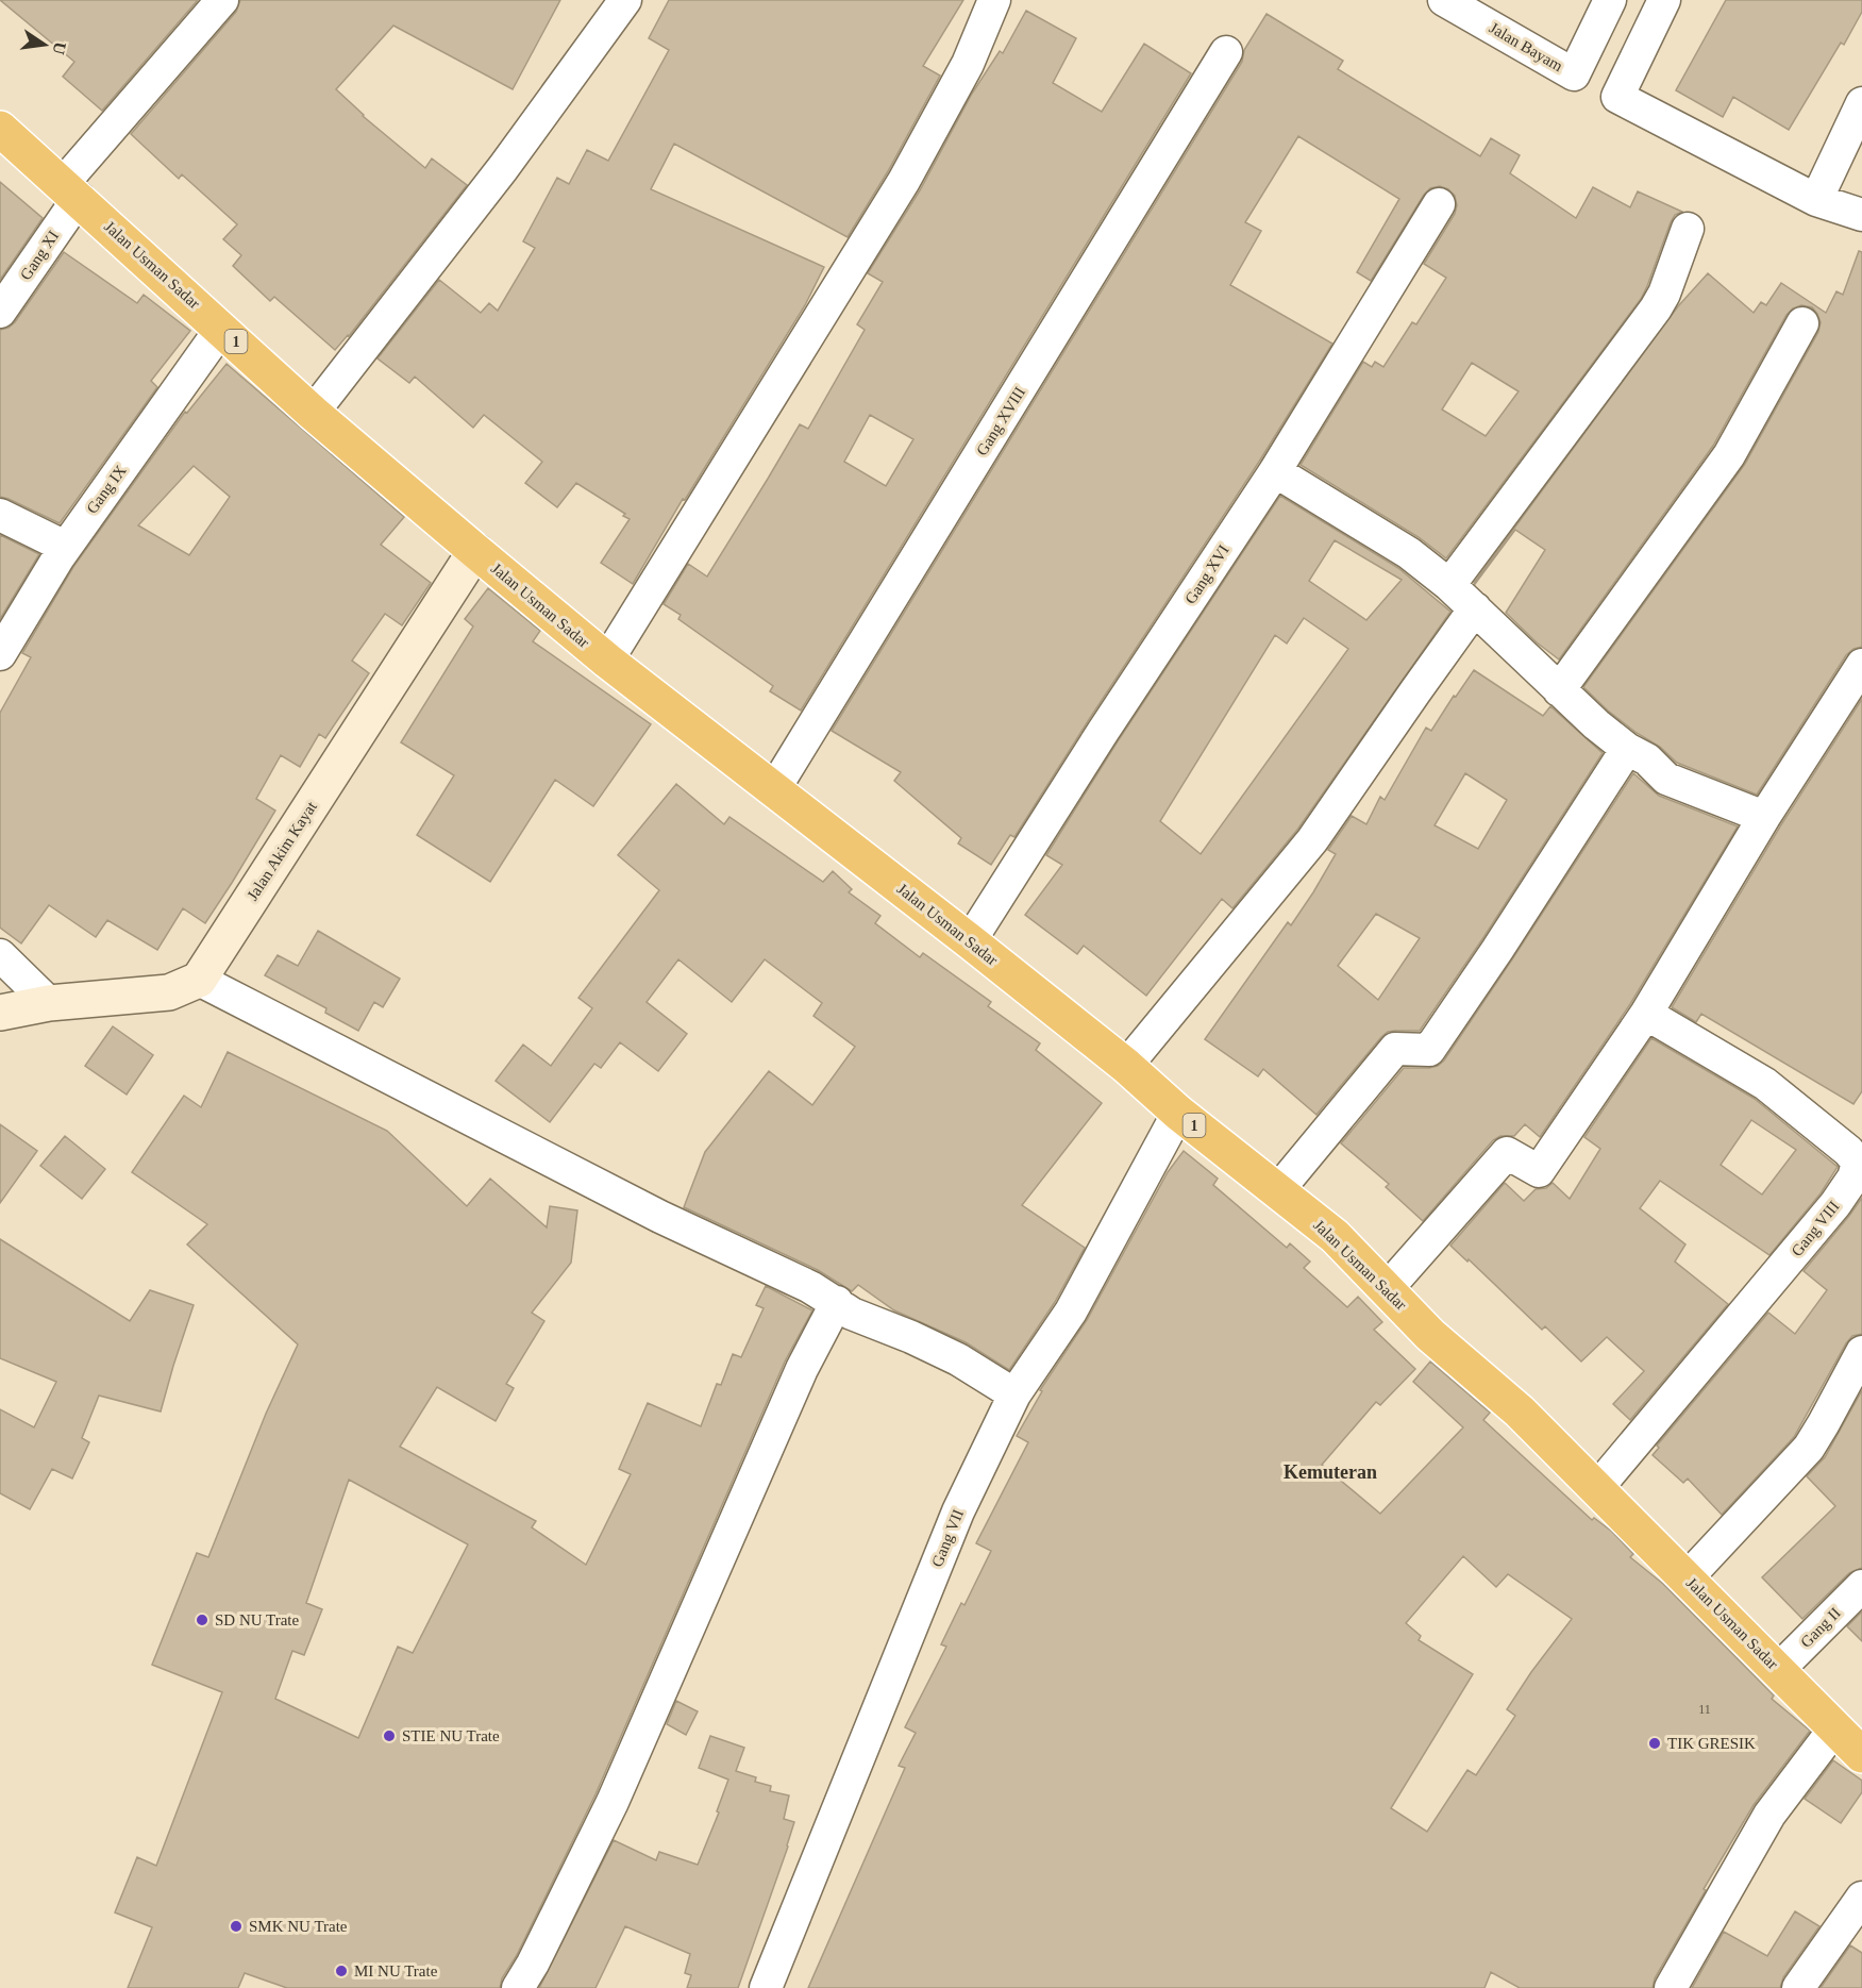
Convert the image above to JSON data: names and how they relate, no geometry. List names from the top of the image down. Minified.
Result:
{"streets":{"highway":["Jalan Usman Sadar","1"],"main road":["Jalan Akim Kayat"],"street":["Jalan Bayam","Gang XI","Gang XVIII","Gang IX","Gang XVI","Gang VIII","Gang VII","Gang II"]},"crossings":[["Gang XI","Jalan Usman Sadar"],["Jalan Usman Sadar","Gang XVIII"],["Jalan Usman Sadar","Gang IX"],["Jalan Usman Sadar","Gang XVI"],["Jalan Usman Sadar","Jalan Akim Kayat"],["Jalan Usman Sadar","Gang VIII"],["Jalan Usman Sadar","Gang VII"],["Jalan Usman Sadar","Gang II"]],"districts":["Kemuteran"],"places":["SD NU Trate","STIE NU Trate","TIK GRESIK","SMK NU Trate","MI NU Trate"],"house_numbers":["11"],"north":"right"}
